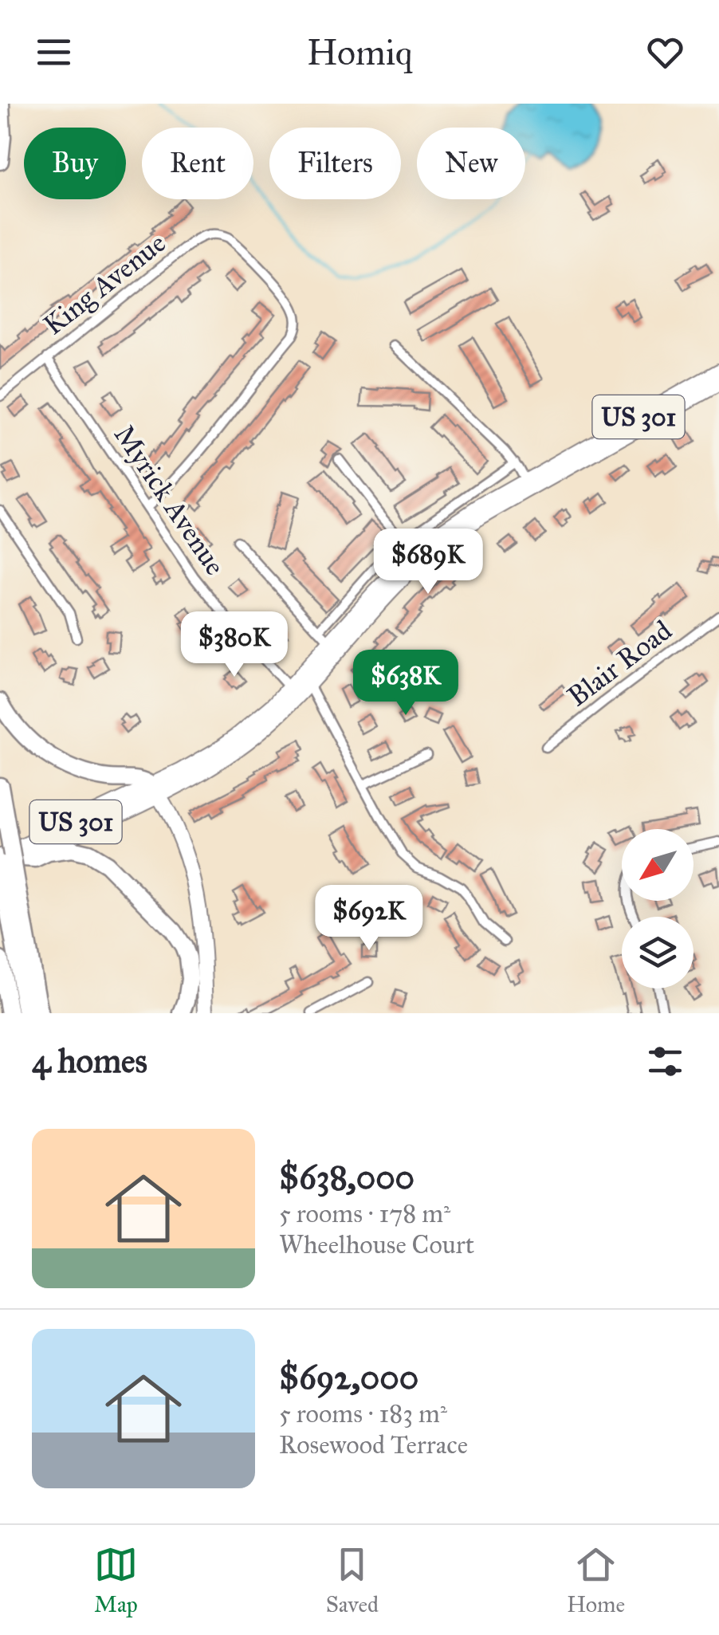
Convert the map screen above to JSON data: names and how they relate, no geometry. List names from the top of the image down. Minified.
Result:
{"streets":{"main road":["US 301"],"street":["King Avenue","Myrick Avenue","Blair Road"]},"crossings":[["King Avenue","Myrick Avenue"],["US 301","Myrick Avenue"]],"north":"bottom left","page":{"header":"Homiq","chip":["Buy","Rent","Filters","New"],"price":["$689K","$380K","$638K","$692K"],"heading":"4 homes","list":[{"name":"$638,000","note":"5 rooms · 178 m² · Wheelhouse Court"},{"name":"$692,000","note":"5 rooms · 183 m² · Rosewood Terrace"}],"tabs":["Map","Saved","Home"]}}
